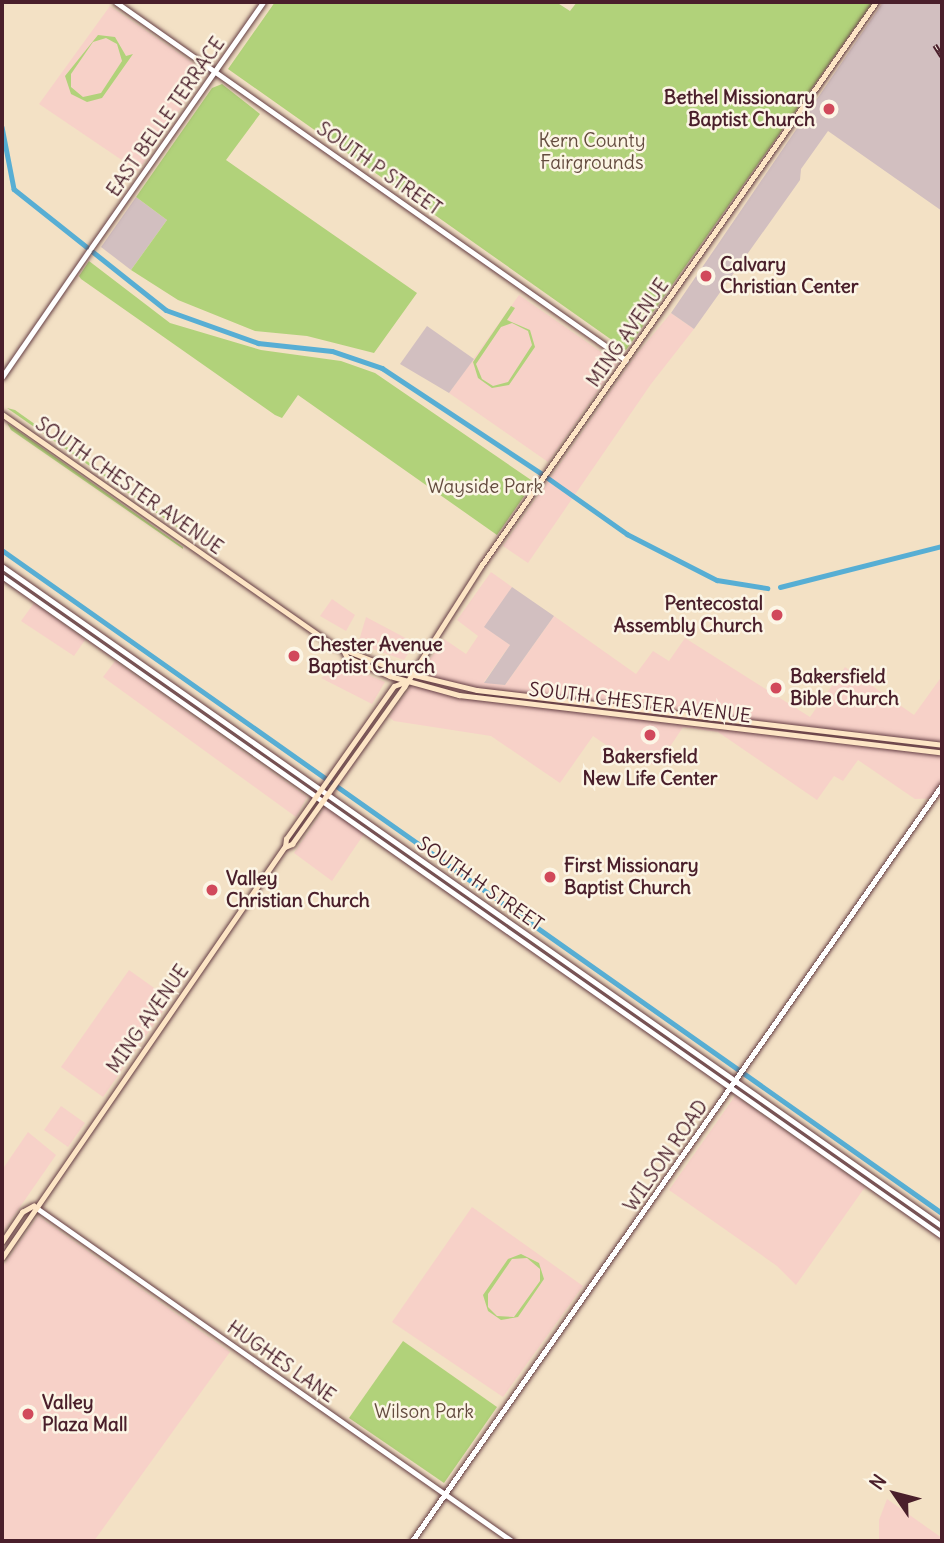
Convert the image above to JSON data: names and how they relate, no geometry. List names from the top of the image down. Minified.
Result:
{"streets":{"main road":["MING AVENUE","SOUTH CHESTER AVENUE"],"street":["EAST BELLE TERRACE","SOUTH P STREET","SOUTH H STREET","WILSON ROAD","HUGHES LANE"]},"crossings":[["EAST BELLE TERRACE","SOUTH P STREET"],["SOUTH P STREET","MING AVENUE"],["MING AVENUE","SOUTH CHESTER AVENUE"],["MING AVENUE","SOUTH H STREET"],["MING AVENUE","HUGHES LANE"],["SOUTH H STREET","WILSON ROAD"],["WILSON ROAD","HUGHES LANE"]],"parks":["Kern County Fairgrounds","Wayside Park","Wilson Park"],"places":["Bethel Missionary Baptist Church","Calvary Christian Center","Pentecostal Assembly Church","Chester Avenue Baptist Church","Bakersfield Bible Church","Bakersfield New Life Center","First Missionary Baptist Church","Valley Christian Church","Valley Plaza Mall"],"north":"top left"}
